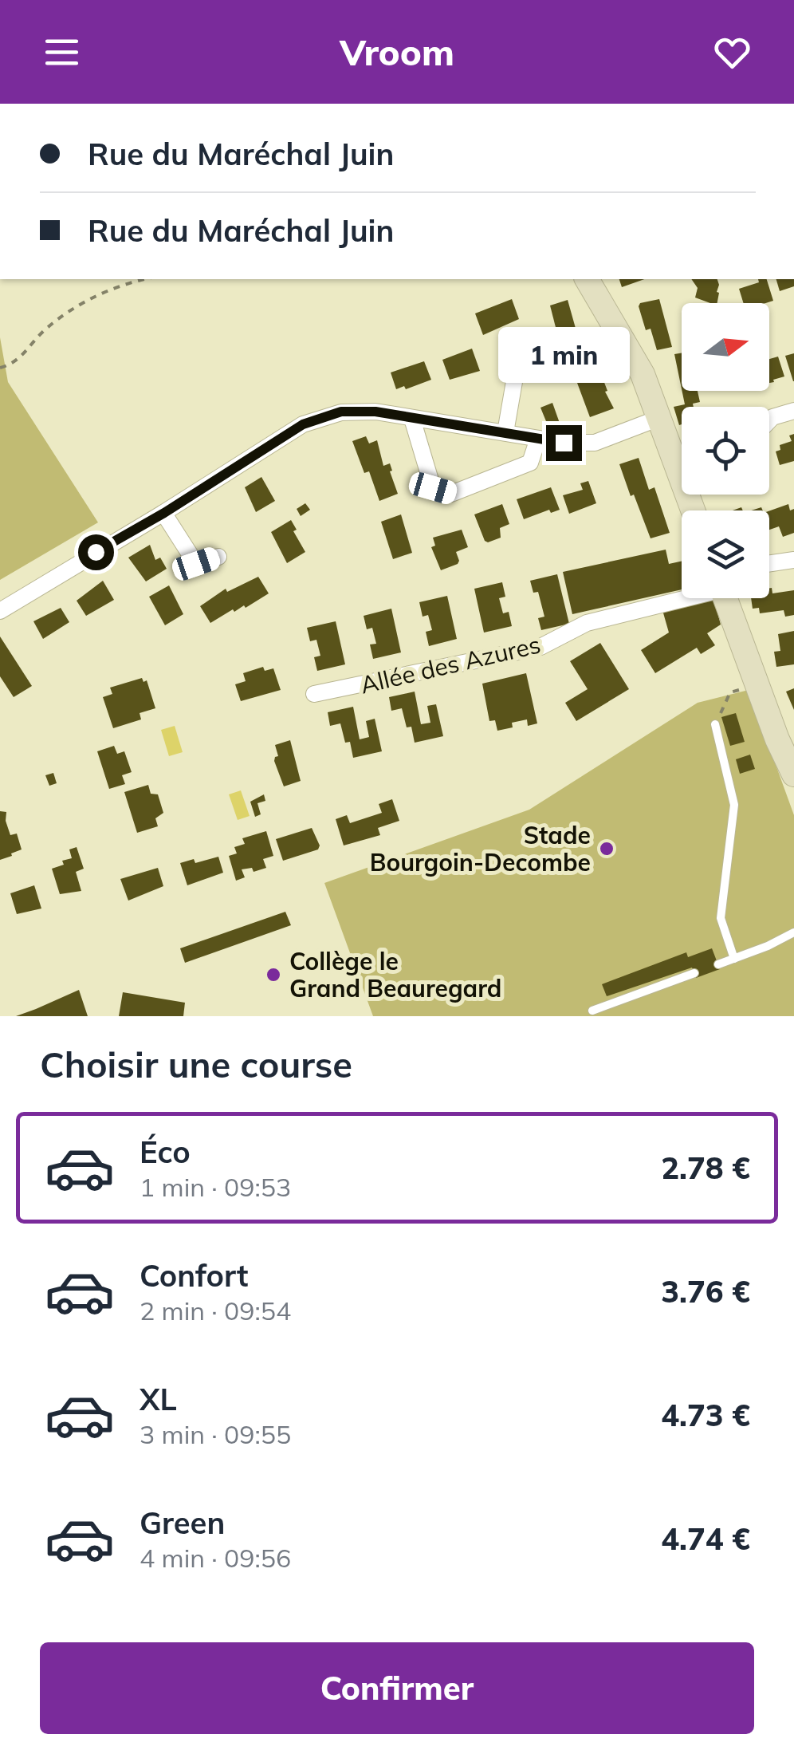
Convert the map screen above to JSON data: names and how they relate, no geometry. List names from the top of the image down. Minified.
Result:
{"streets":{"street":["Allée des Azures"]},"places":["Stade Bourgoin-Decombe","Collège le Grand Beauregard"],"north":"right","page":{"header":"Vroom","banner":["Rue du Maréchal Juin","Rue du Maréchal Juin"],"bubble":"1 min","heading":"Choisir une course","list":[{"name":"Éco","note":"1 min · 09:53","value":"2.78 €"},{"name":"Confort","note":"2 min · 09:54","value":"3.76 €"},{"name":"XL","note":"3 min · 09:55","value":"4.73 €"},{"name":"Green","note":"4 min · 09:56","value":"4.74 €"}],"buttons":"Confirmer"}}
